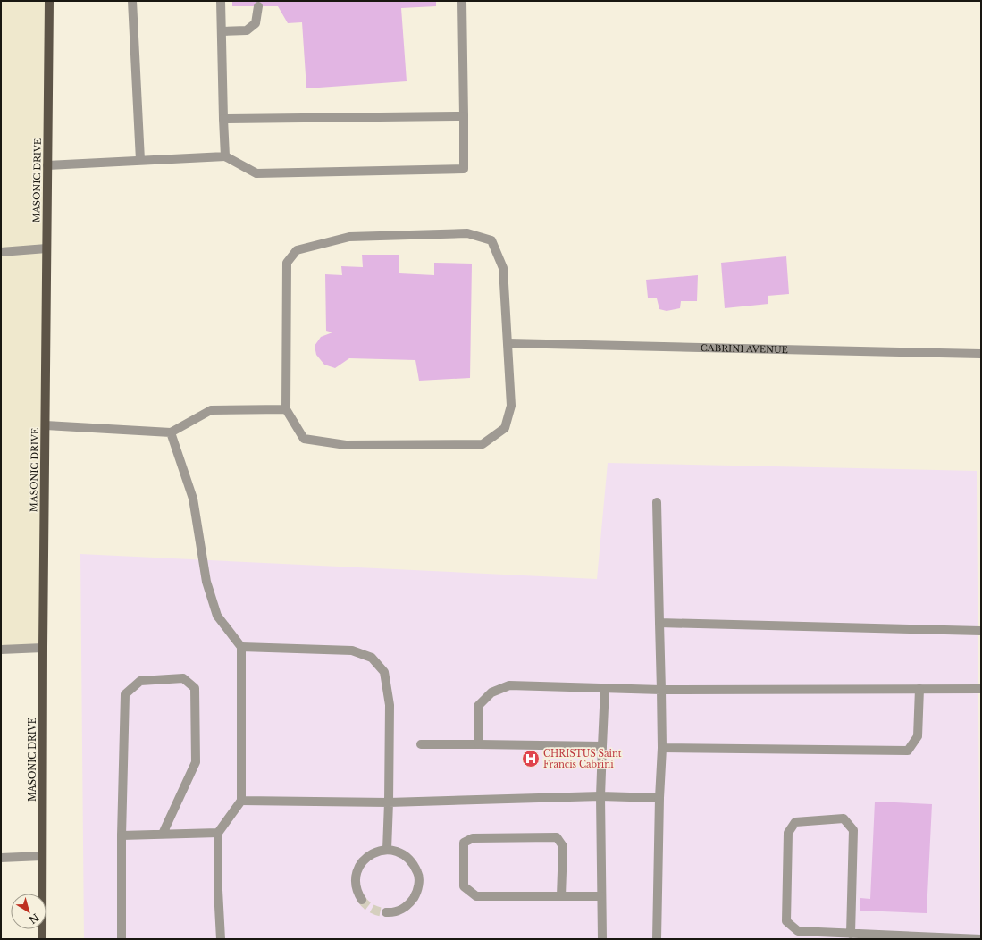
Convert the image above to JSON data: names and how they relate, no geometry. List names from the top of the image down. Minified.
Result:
{"streets":{"main road":["MASONIC DRIVE"],"street":["CABRINI AVENUE"]},"places":{"hospital":["CHRISTUS Saint Francis Cabrini"]},"north":"bottom right"}
